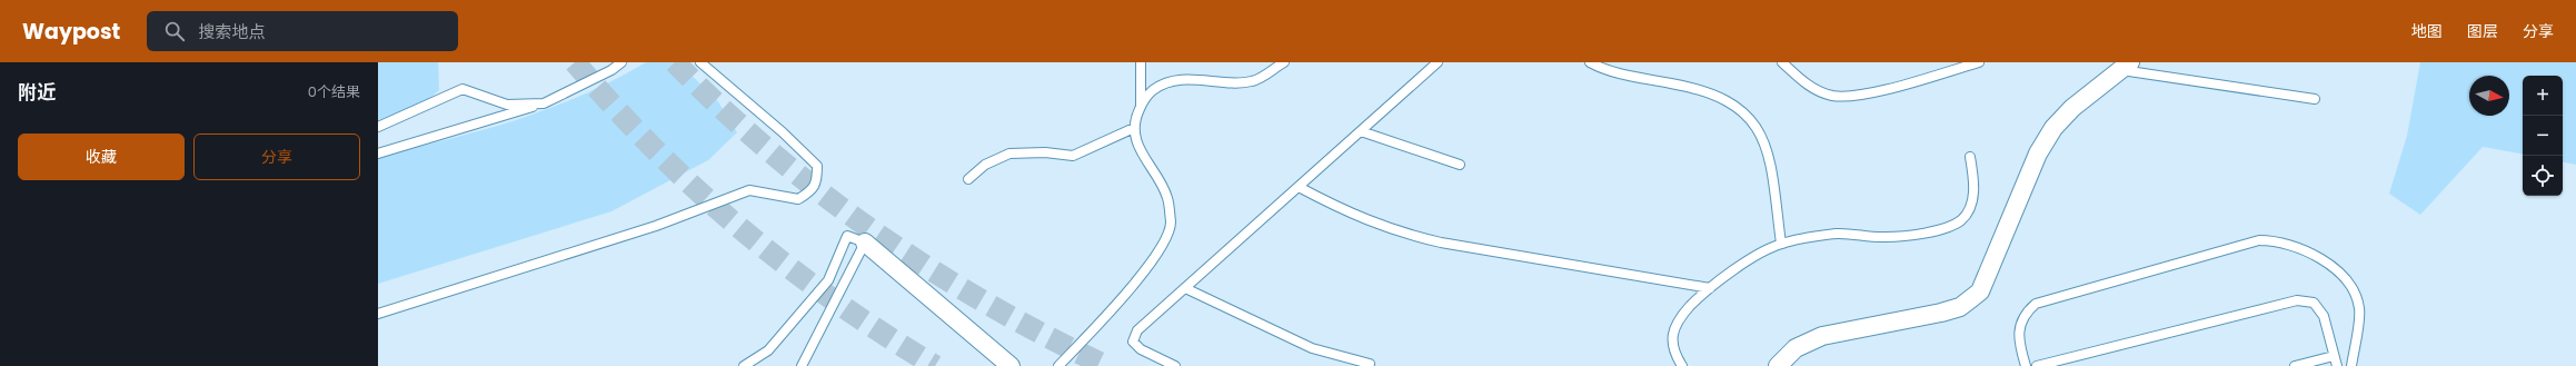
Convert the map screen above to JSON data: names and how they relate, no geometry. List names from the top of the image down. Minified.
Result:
{"north":"right","page":{"header":"Waypost","search":"搜索地点","nav":["地图","图层","分享"],"heading":["附近","0个结果"],"map_buttons":["+","−"],"buttons":["收藏","分享"]}}
